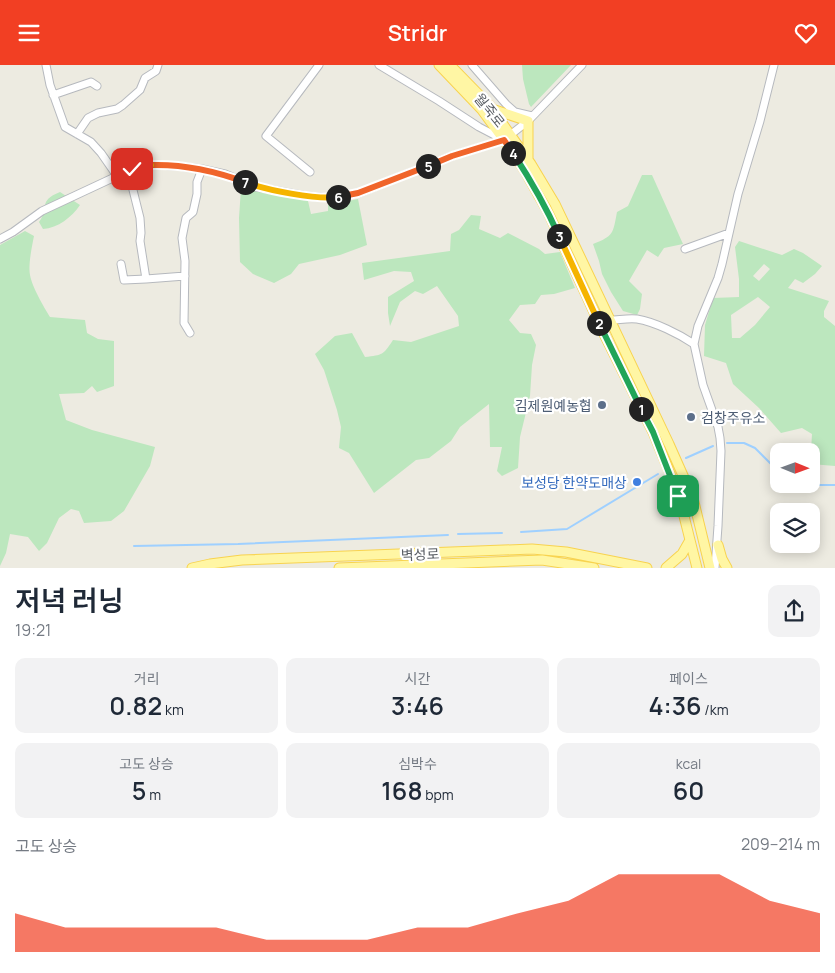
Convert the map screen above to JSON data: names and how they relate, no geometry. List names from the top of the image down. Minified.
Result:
{"streets":{"main road":["월죽로","벽성로"]},"places":["김제원예농협","검창주유소","보성당 한약도매상"],"north":"right","page":{"header":"Stridr","pins":["4","5","7","6","3","2","1"],"heading":["저녁 러닝","19:21"],"stats":[["거리","0.82 km"],["시간","3:46"],["페이스","4:36 /km"],["고도 상승","5 m"],["심박수","168 bpm"],["kcal","60"]],"chart":["고도 상승","209–214 m"]}}
